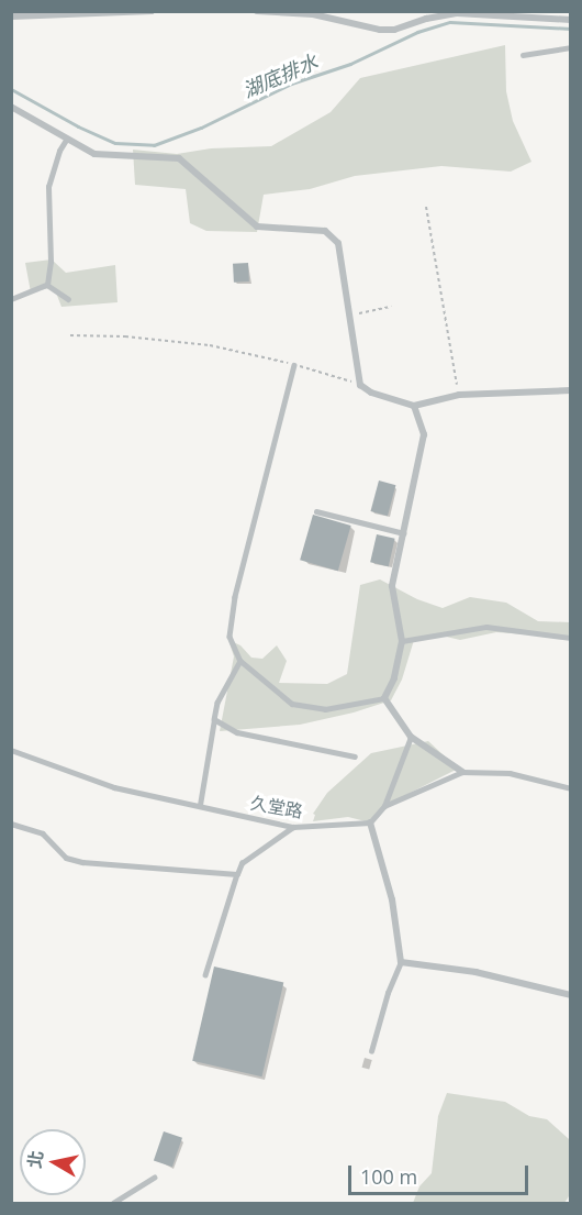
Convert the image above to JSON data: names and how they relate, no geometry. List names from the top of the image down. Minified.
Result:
{"streets":{"lane":["久堂路"]},"water":["湖底排水"],"scale_bar":"100 m","north":"left"}
